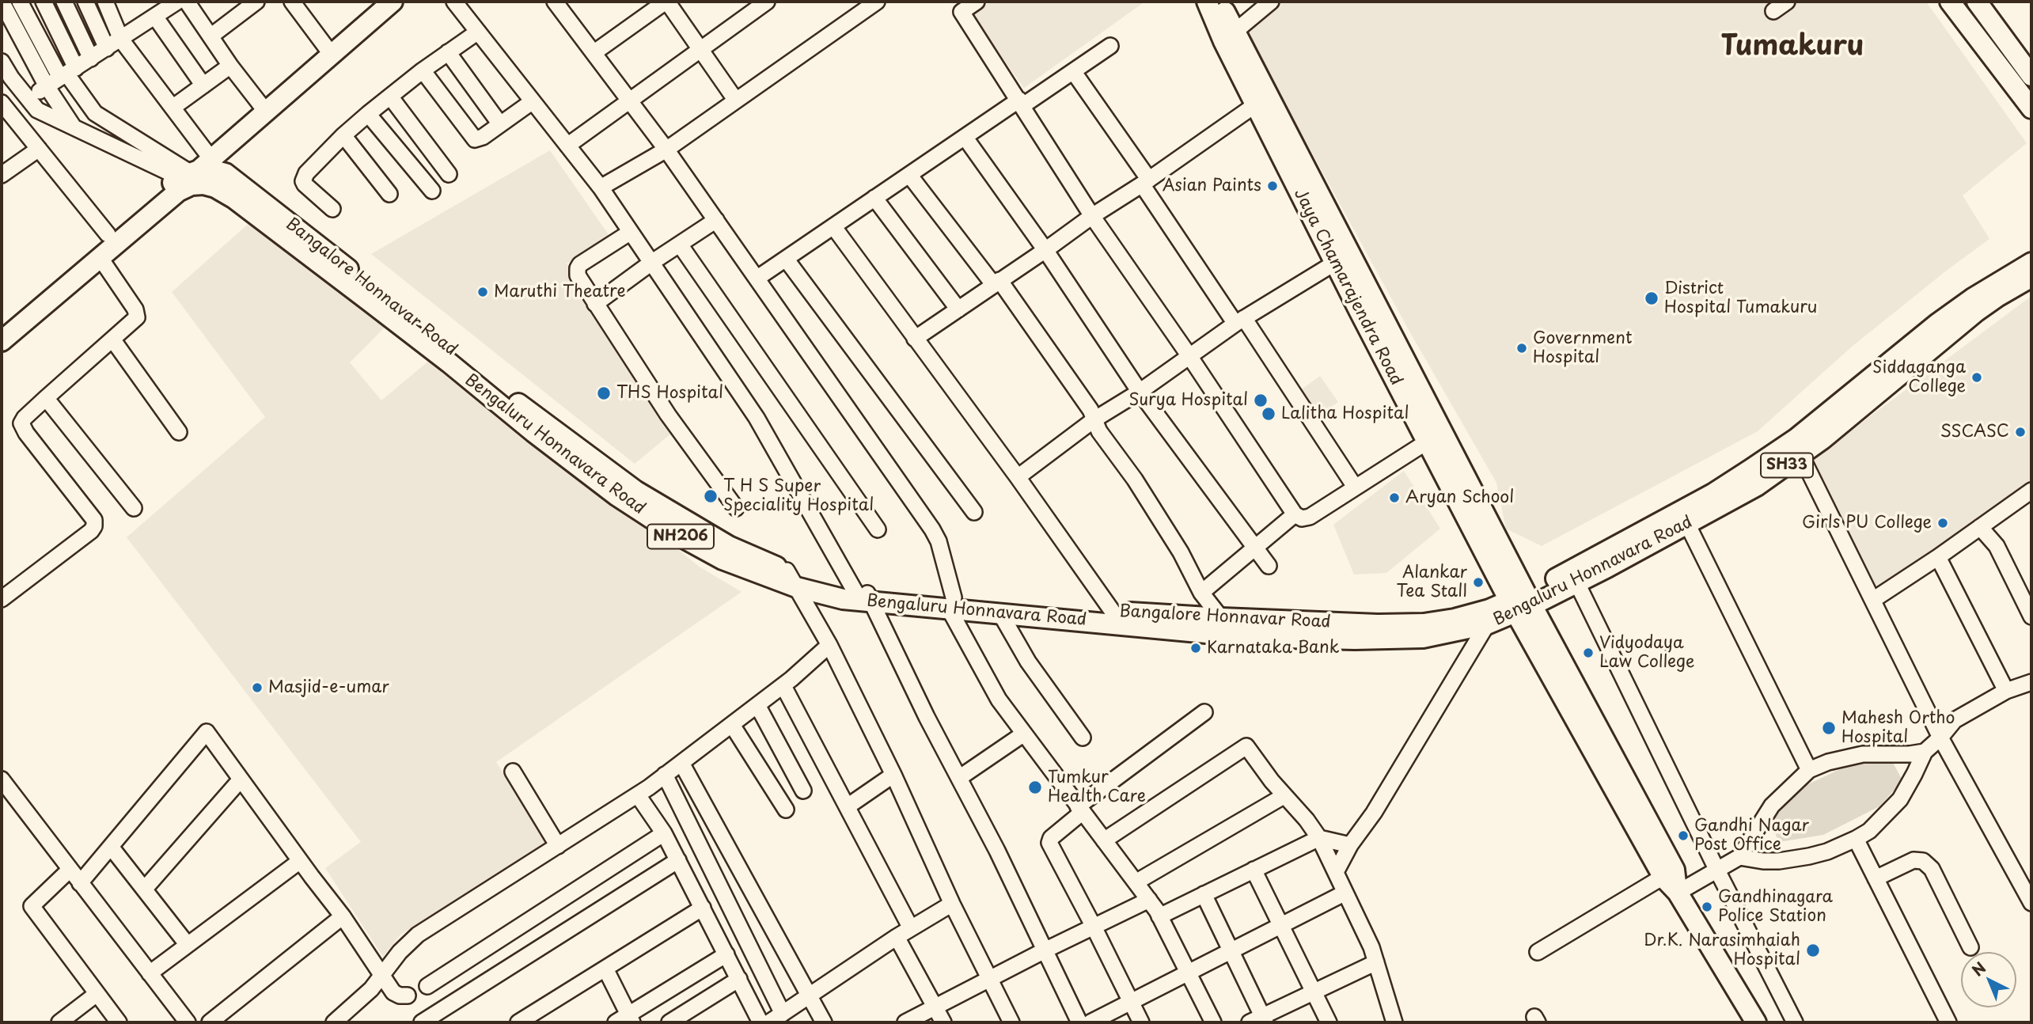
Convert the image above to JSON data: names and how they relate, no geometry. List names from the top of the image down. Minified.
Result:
{"streets":{"main road":["Bangalore Honnavar Road","Jaya Chamarajendra Road","Bengaluru Honnavara Road","SH33","NH206"]},"crossings":[["Bangalore Honnavar Road","Jaya Chamarajendra Road"],["Bangalore Honnavar Road","Bengaluru Honnavara Road"],["Jaya Chamarajendra Road","Bengaluru Honnavara Road"]],"districts":["Tumakuru"],"places":["Asian Paints","Maruthi Theatre","District Hospital Tumakuru","Government Hospital","Siddaganga College","THS Hospital","Surya Hospital","Lalitha Hospital","SSCASC","T H S Super Speciality Hospital","Aryan School","Girls PU College","Alankar Tea Stall","Karnataka Bank","Vidyodaya Law College","Masjid-e-umar","Mahesh Ortho Hospital","Tumkur Health Care","Gandhi Nagar Post Office","Gandhinagara Police Station","Dr.K. Narasimhaiah Hospital"],"north":"top left"}
